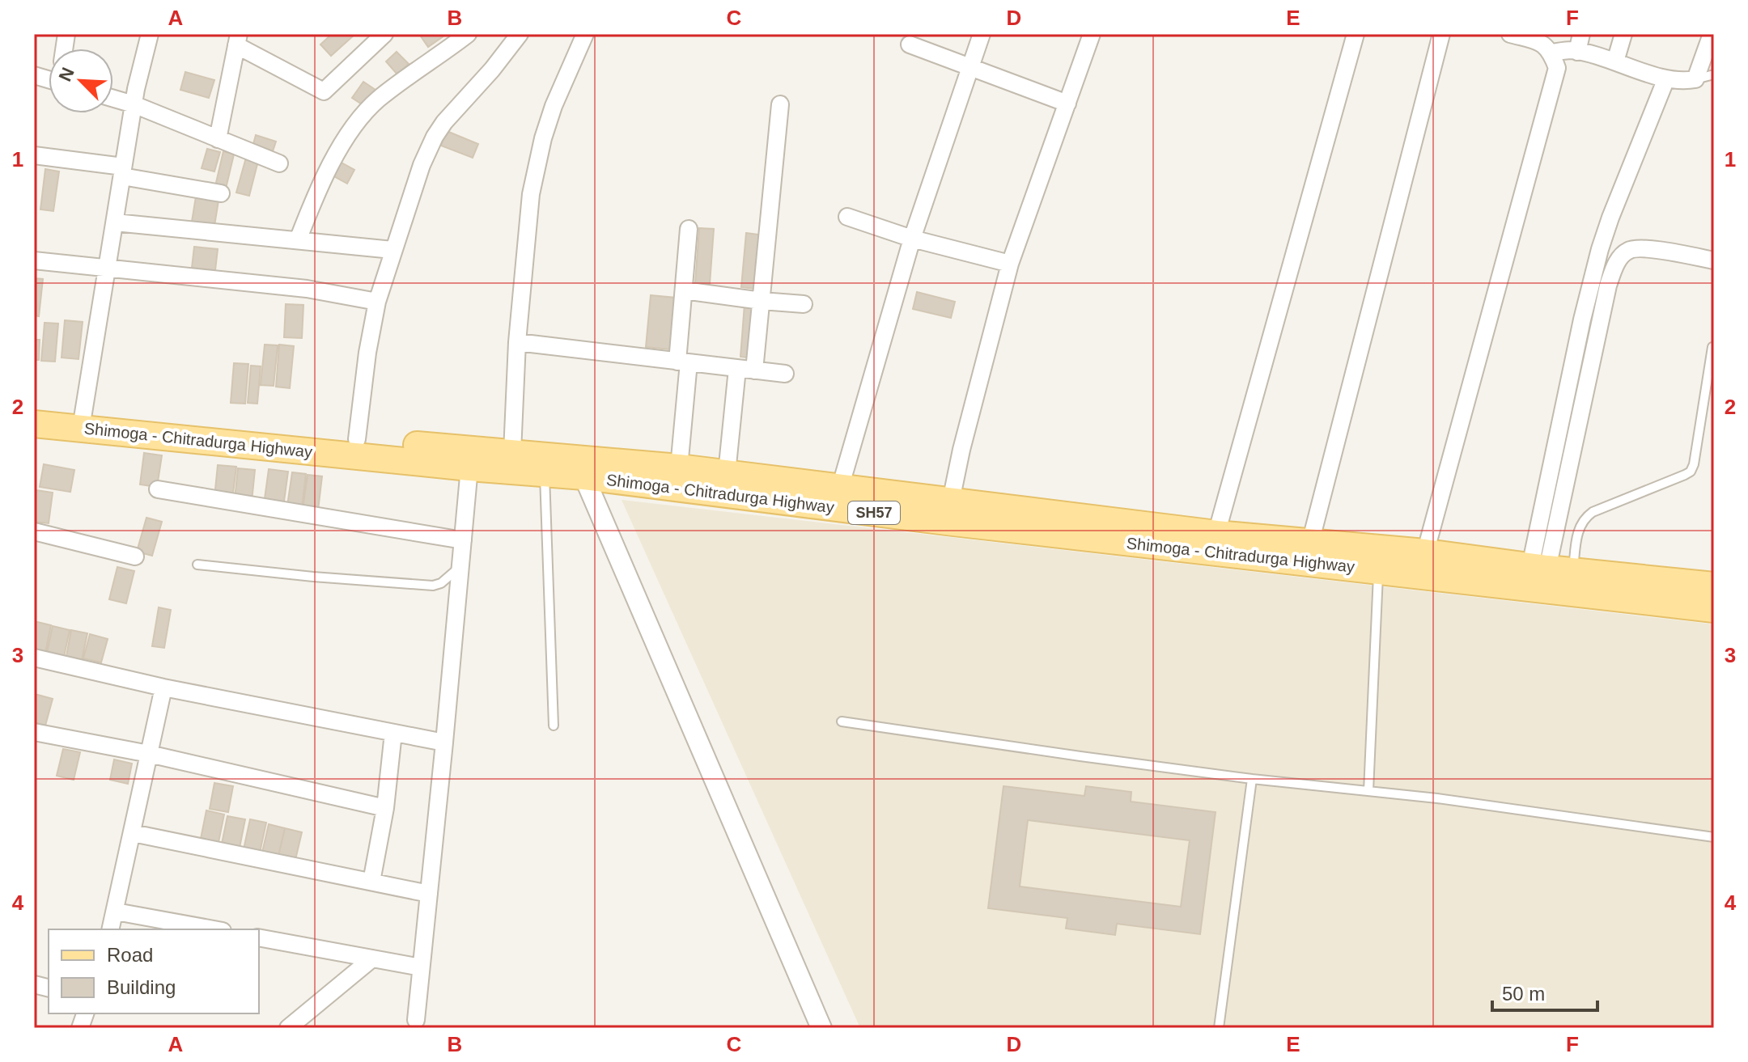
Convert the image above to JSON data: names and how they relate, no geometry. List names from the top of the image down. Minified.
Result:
{"streets":{"main road":["Shimoga - Chitradurga Highway","SH57"]},"legend":["Road","Building"],"scale_bar":"50 m","north":"top left","grid":{"columns":["A","B","C","D","E","F"],"rows":["1","2","3","4"]}}
